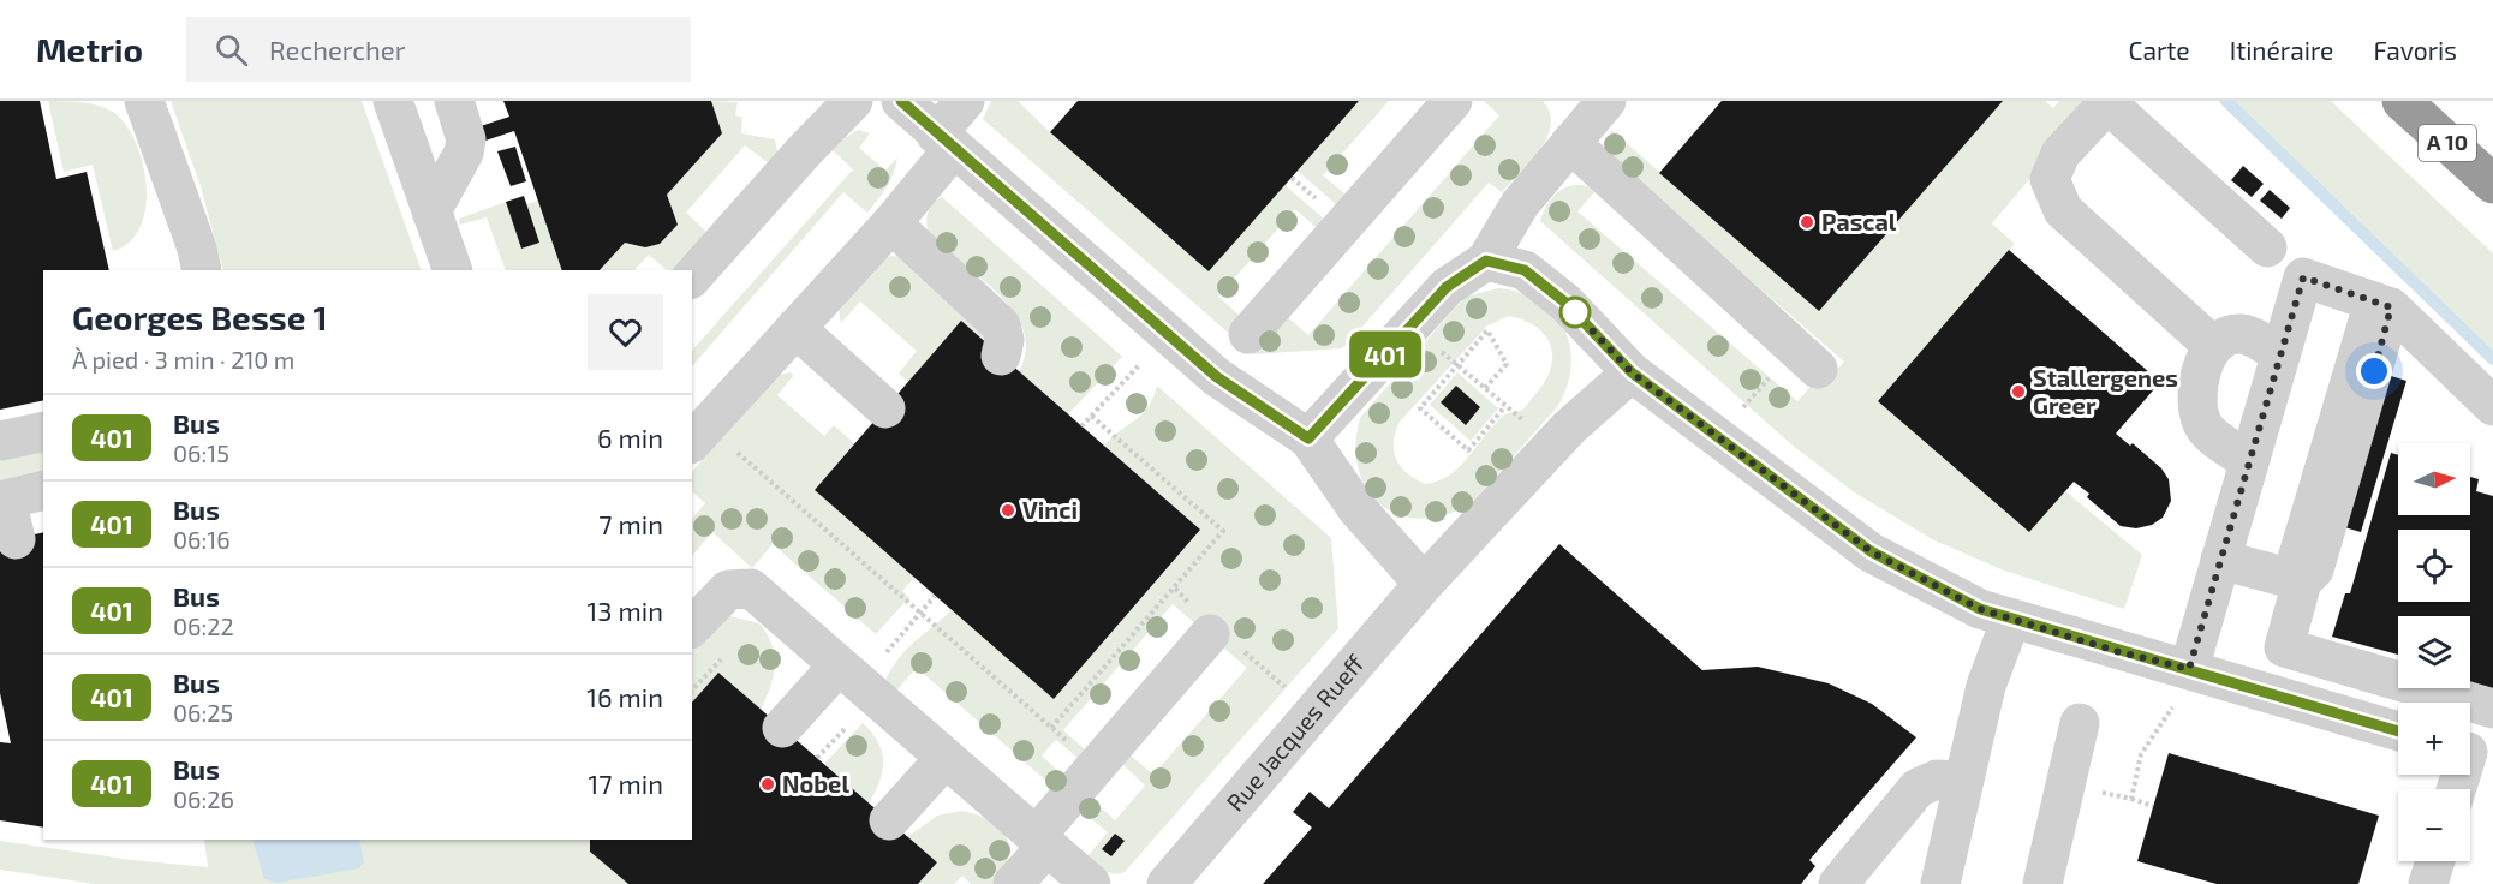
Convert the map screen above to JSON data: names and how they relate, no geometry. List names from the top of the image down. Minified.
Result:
{"streets":{"highway":["A 10"],"street":["Rue Jacques Rueff"]},"places":["Pascal","Stallergenes Greer","Vinci","Nobel"],"lines":["bus line 401"],"north":"right","page":{"header":"Metrio","search":"Rechercher","nav":["Carte","Itinéraire","Favoris"],"on_map":"401","heading":["Georges Besse 1","À pied · 3 min · 210 m"],"list":[{"mark":"401","name":"Bus","note":"06:15","value":"6 min"},{"mark":"401","name":"Bus","note":"06:16","value":"7 min"},{"mark":"401","name":"Bus","note":"06:22","value":"13 min"},{"mark":"401","name":"Bus","note":"06:25","value":"16 min"},{"mark":"401","name":"Bus","note":"06:26","value":"17 min"}],"map_buttons":["+","−"]}}
